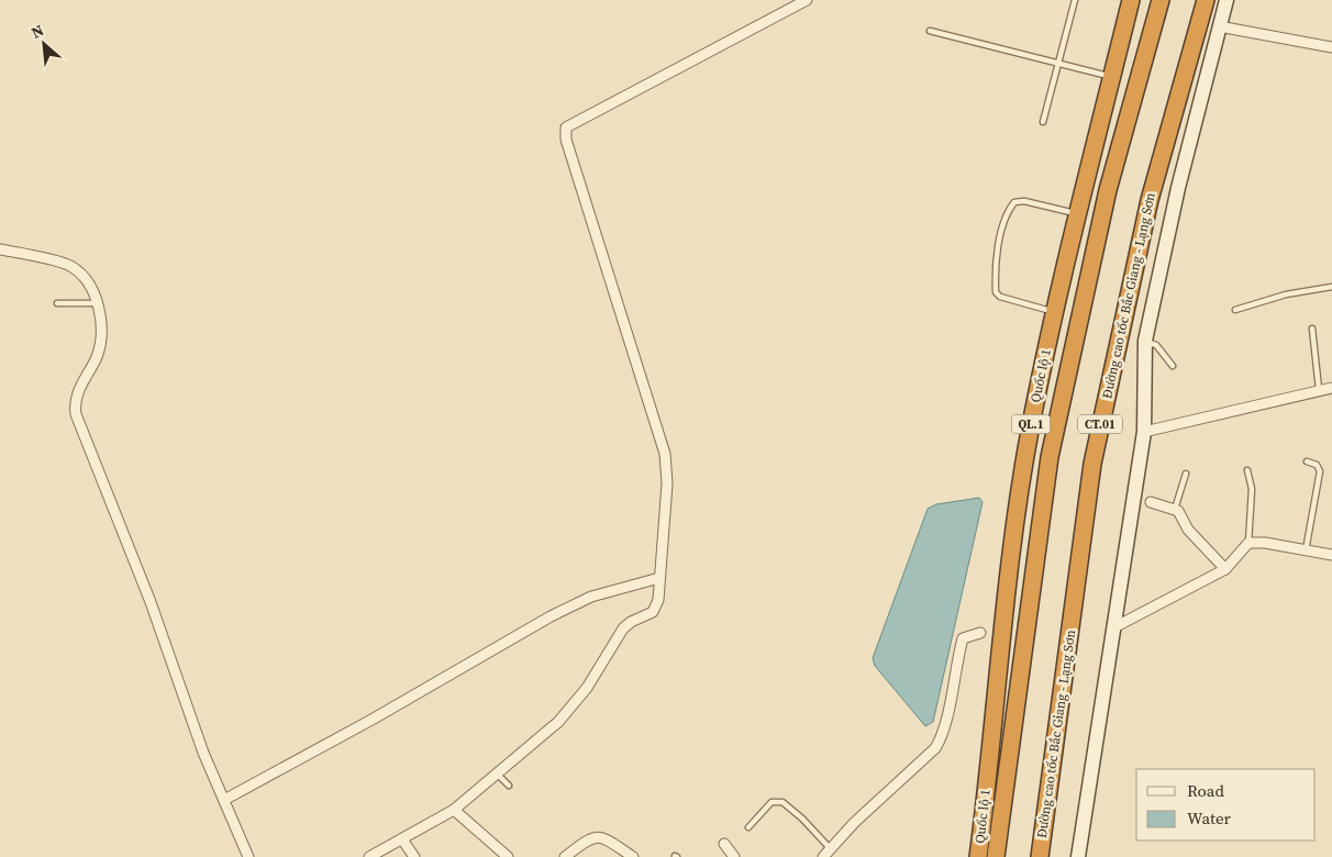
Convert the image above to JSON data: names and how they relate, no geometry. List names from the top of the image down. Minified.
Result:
{"streets":{"highway":["Đường cao tốc Bắc Giang - Lạng Sơn","Quốc lộ 1","QL.1","CT.01"]},"legend":["Road","Water"],"north":"top left"}
